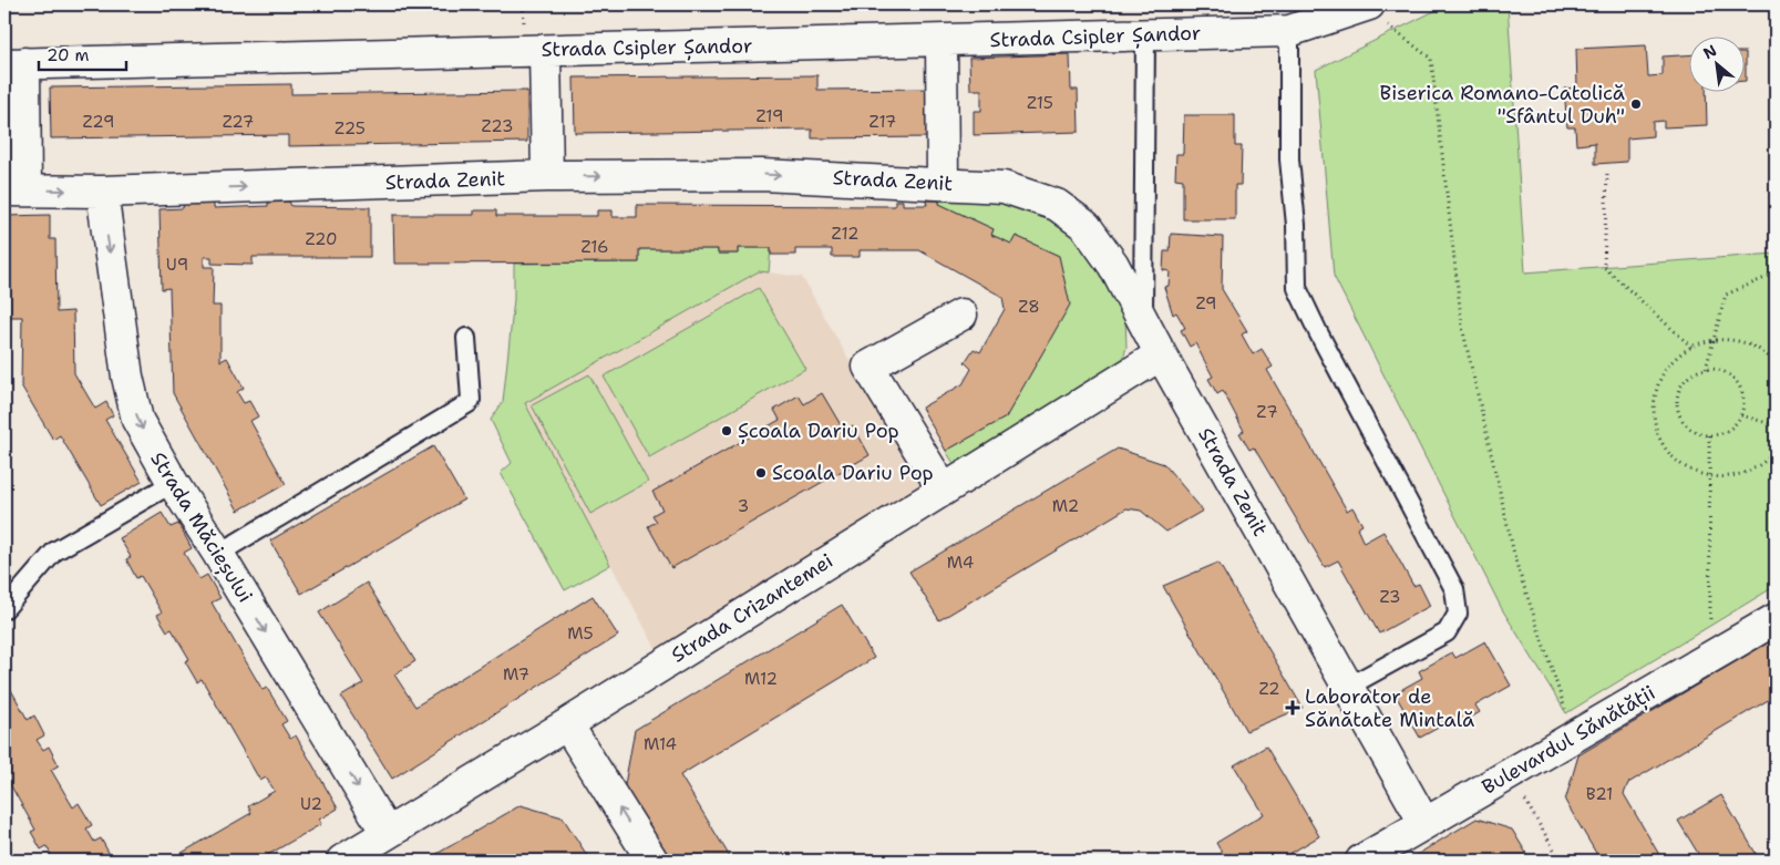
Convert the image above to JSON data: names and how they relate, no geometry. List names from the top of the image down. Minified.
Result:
{"streets":{"street":["Strada Csipler Șandor","Strada Zenit","Strada Măcieșului","Strada Crizantemei","Bulevardul Sănătății"]},"crossings":[["Strada Zenit","Strada Măcieșului"],["Strada Zenit","Strada Crizantemei"],["Strada Zenit","Bulevardul Sănătății"],["Strada Măcieșului","Strada Crizantemei"]],"one_way":["Strada Zenit","Strada Măcieșului"],"places":{"other":["Biserica Romano-Catolică \"Sfântul Duh\"","Școala Dariu Pop","Scoala Dariu Pop"],"health":["Laborator de Sănătate Mintală"]},"house_numbers":["Z15","Z19","Z29","Z27","Z17","Z23","Z25","Z12","Z20","Z16","U9","Z9","Z8","Z7","3","M2","M4","Z3","M5","M7","M12","Z2","M14","B21","U2"],"scale_bar":"20 m","north":"top left"}
